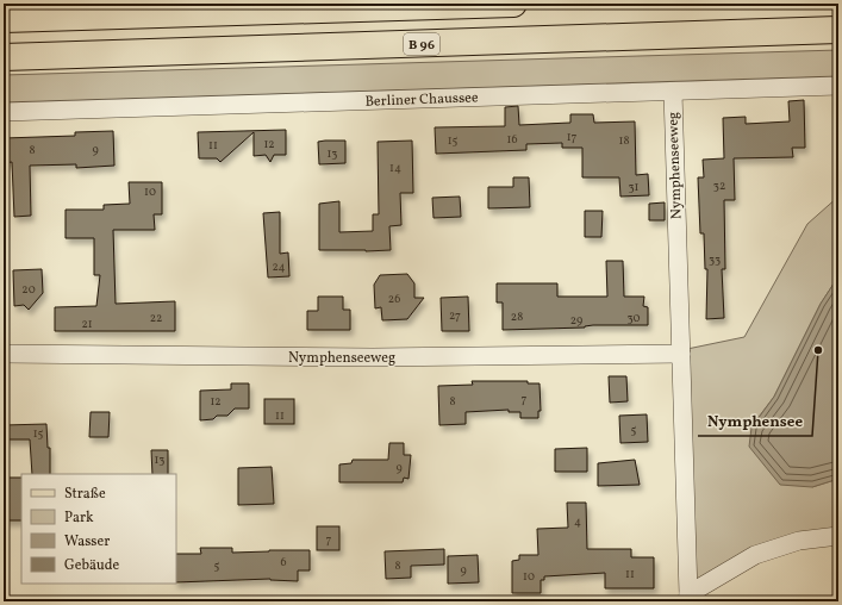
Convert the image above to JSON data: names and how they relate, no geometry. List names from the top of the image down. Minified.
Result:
{"streets":{"main road":["B 96"],"street":["Berliner Chaussee","Nymphenseeweg"]},"crossings":[["Berliner Chaussee","Nymphenseeweg"]],"places":["Nymphensee"],"house_numbers":["17","16","15","18","12","11","8","9","13","14","32","31","10","33","24","20","26","27","28","22","30","29","21","7","12","8","11","5","15","13","9","4","7","6","5","8","9","11","10"],"legend":["Straße","Park","Wasser","Gebäude"]}
